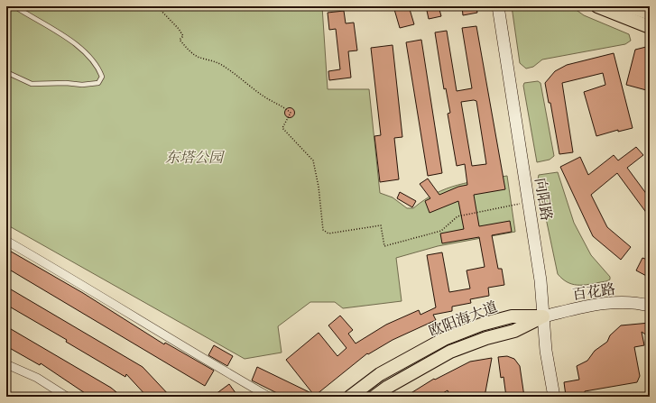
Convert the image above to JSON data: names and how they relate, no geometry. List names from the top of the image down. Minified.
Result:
{"streets":{"main road":["向阳路","百花路","欧阳海大道"]},"crossings":[["向阳路","百花路"],["向阳路","欧阳海大道"],["百花路","欧阳海大道"]],"parks":["东塔公园"]}
